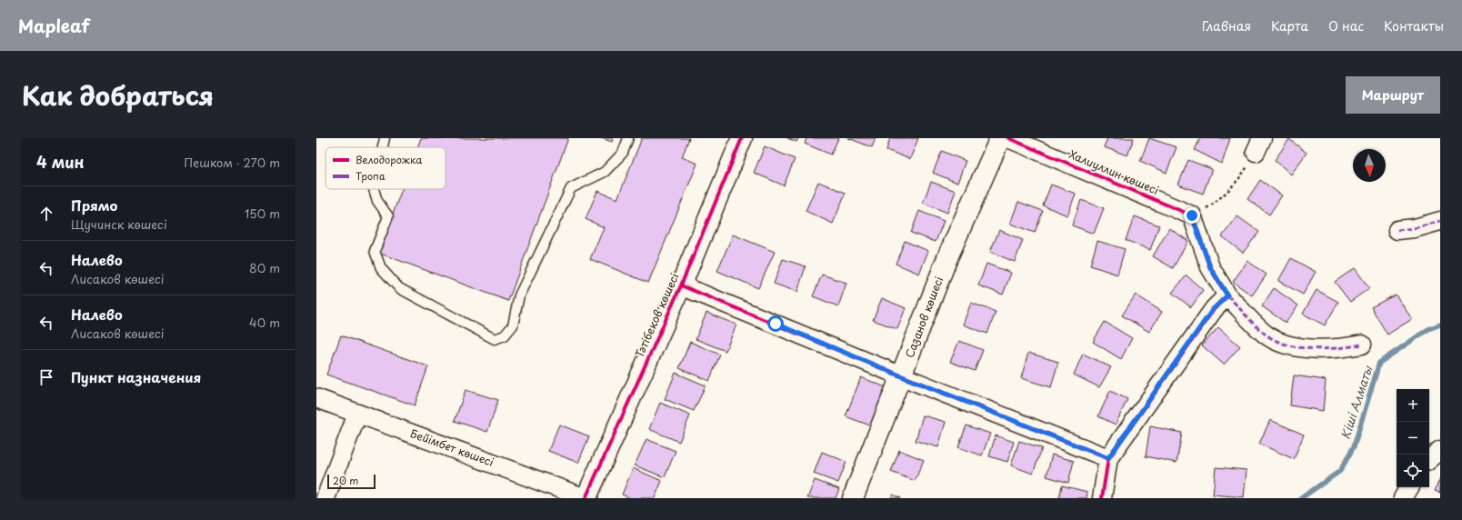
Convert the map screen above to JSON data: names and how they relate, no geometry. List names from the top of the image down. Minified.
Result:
{"streets":{"street":["Халиуллин көшесі","Тәтібеков көшесі","Сазанов көшесі","Бейімбет көшесі"]},"crossings":[["Тәтібеков көшесі","Бейімбет көшесі"]],"water":["Кіші Алматы"],"legend":["Велодорожка","Тропа"],"scale_bar":"20 m","north":"bottom","page":{"header":"Mapleaf","nav":["Главная","Карта","О нас","Контакты"],"title":"Как добраться","buttons":"Маршрут","heading":["4 мин","Пешком · 270 m"],"list":[["Прямо","Щучинск көшесі","150 m"],["Налево","Лисаков көшесі","80 m"],["Налево","Лисаков көшесі","40 m"],"Пункт назначения"],"map_buttons":["+","−"],"scale":"20 m"}}
